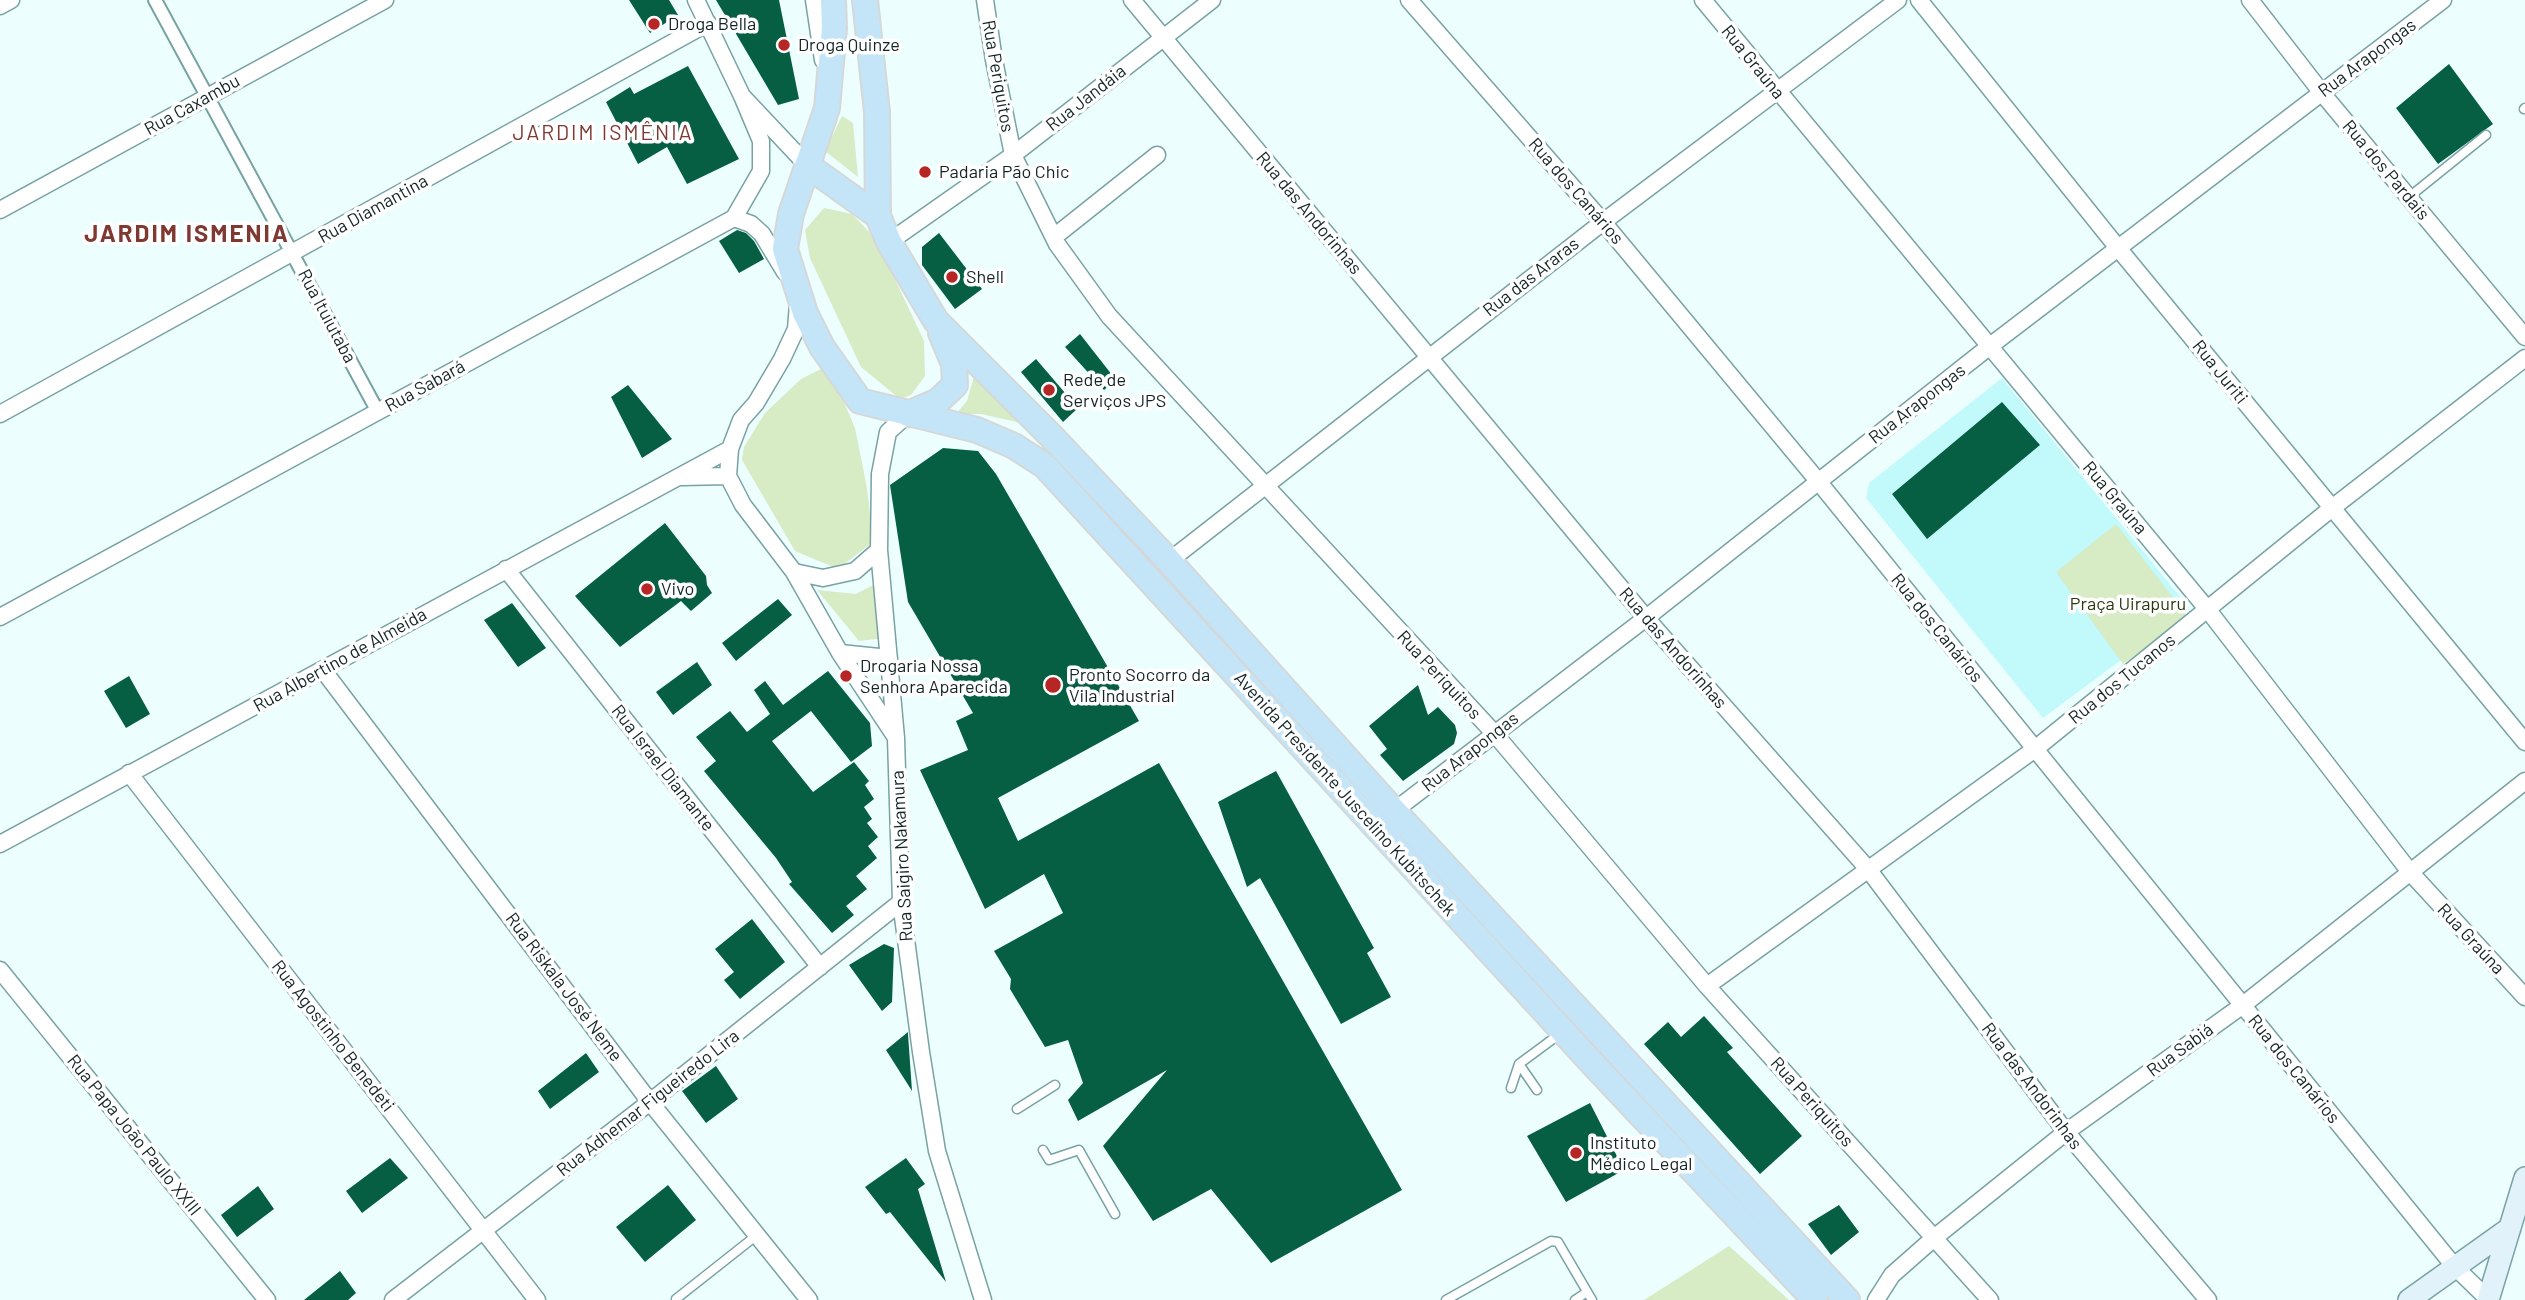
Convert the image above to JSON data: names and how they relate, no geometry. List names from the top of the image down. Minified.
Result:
{"streets":{"main road":["Avenida Presidente Juscelino Kubitschek"],"street":["Rua Arapongas","Rua Graúna","Rua Periquitos","Rua Jandáia","Rua Caxambu","Rua dos Pardais","Rua dos Canários","Rua Diamantina","Rua das Andorinhas","Rua das Araras","Rua Ituiutaba","Rua Juriti","Rua Sabará","Rua Albertino de Almeida","Rua dos Tucanos","Rua Israel Diamante","Rua Saigiro Nakamura","Rua Riskala José Neme","Rua Agostinho Benedeti","Rua Sabiá","Rua Adhemar Figueiredo Lira","Rua Papa João Paulo XXIII"]},"crossings":[["Rua Arapongas","Rua Graúna"],["Rua Arapongas","Rua Periquitos"],["Rua Arapongas","Rua dos Pardais"],["Rua Arapongas","Rua dos Canários"],["Rua Arapongas","Rua das Andorinhas"],["Rua Arapongas","Rua Juriti"],["Rua Arapongas","Avenida Presidente Juscelino Kubitschek"],["Rua Graúna","Rua das Araras"],["Rua Graúna","Rua dos Tucanos"],["Rua Graúna","Rua Sabiá"],["Rua Periquitos","Rua Jandáia"],["Rua Periquitos","Rua das Araras"],["Rua Periquitos","Rua dos Tucanos"],["Rua Periquitos","Rua Sabiá"],["Rua Jandáia","Rua das Andorinhas"],["Rua Jandáia","Avenida Presidente Juscelino Kubitschek"],["Rua Caxambu","Rua Ituiutaba"],["Rua dos Canários","Rua das Araras"],["Rua dos Canários","Rua dos Tucanos"],["Rua dos Canários","Rua Sabiá"],["Rua Diamantina","Rua Ituiutaba"],["Rua das Andorinhas","Rua das Araras"],["Rua das Andorinhas","Rua dos Tucanos"],["Rua das Andorinhas","Rua Sabiá"],["Rua das Araras","Avenida Presidente Juscelino Kubitschek"],["Rua Ituiutaba","Rua Sabará"],["Rua Juriti","Rua dos Tucanos"],["Rua Albertino de Almeida","Rua Israel Diamante"],["Rua Albertino de Almeida","Rua Riskala José Neme"],["Rua Albertino de Almeida","Rua Agostinho Benedeti"],["Rua Israel Diamante","Rua Adhemar Figueiredo Lira"],["Avenida Presidente Juscelino Kubitschek","Rua Saigiro Nakamura"],["Rua Saigiro Nakamura","Rua Adhemar Figueiredo Lira"],["Rua Riskala José Neme","Rua Adhemar Figueiredo Lira"],["Rua Agostinho Benedeti","Rua Adhemar Figueiredo Lira"]],"districts":["JARDIM ISMÊNIA","JARDIM ISMENIA"],"parks":["Praça Uirapuru"],"places":["Droga Bella","Droga Quinze","Padaria Pão Chic","Shell","Rede de Serviços JPS","Vivo","Drogaria Nossa Senhora Aparecida","Pronto Socorro da Vila Industrial","Instituto Médico Legal"]}
